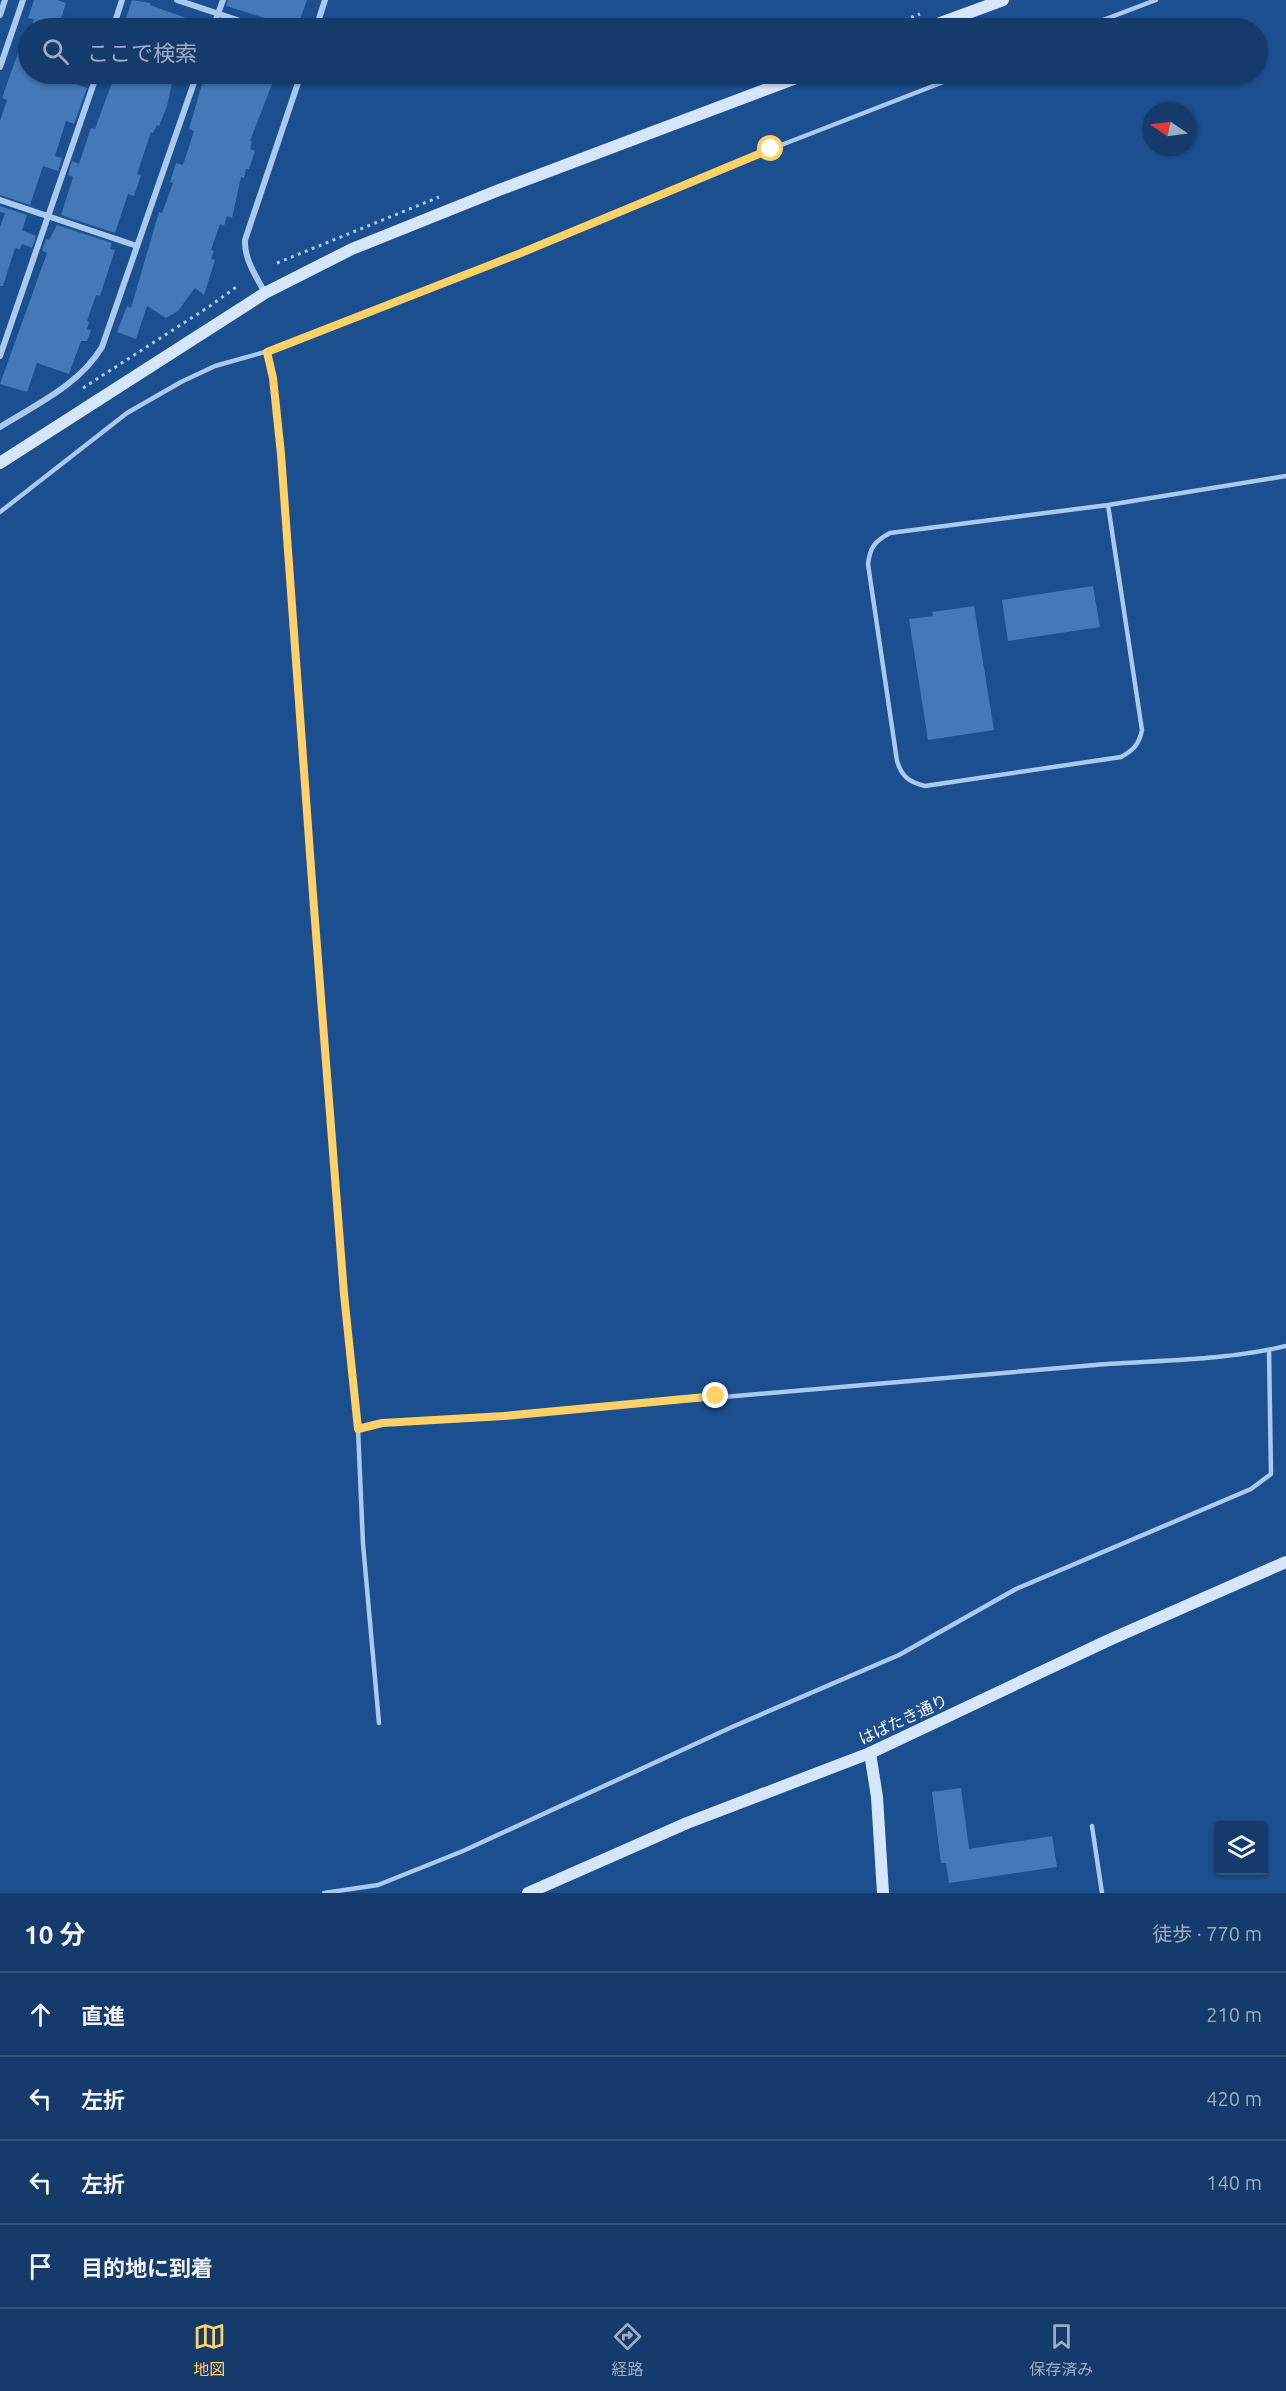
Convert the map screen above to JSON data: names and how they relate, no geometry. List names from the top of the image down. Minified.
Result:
{"streets":{"street":["はばたき通り"]},"north":"left","page":{"search":"ここで検索","heading":["10 分","徒歩 · 770 m"],"list":[["直進","210 m"],["左折","420 m"],["左折","140 m"],"目的地に到着"],"nav":["地図","経路","保存済み"]}}
